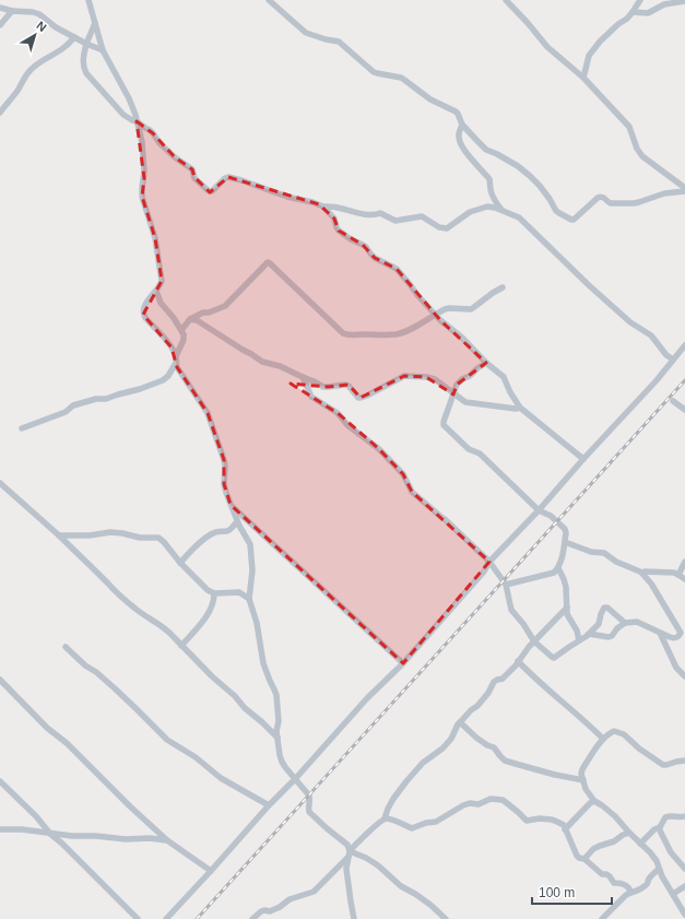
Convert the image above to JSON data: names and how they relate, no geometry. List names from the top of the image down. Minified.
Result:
{"scale_bar":"100 m","north":"top right"}
